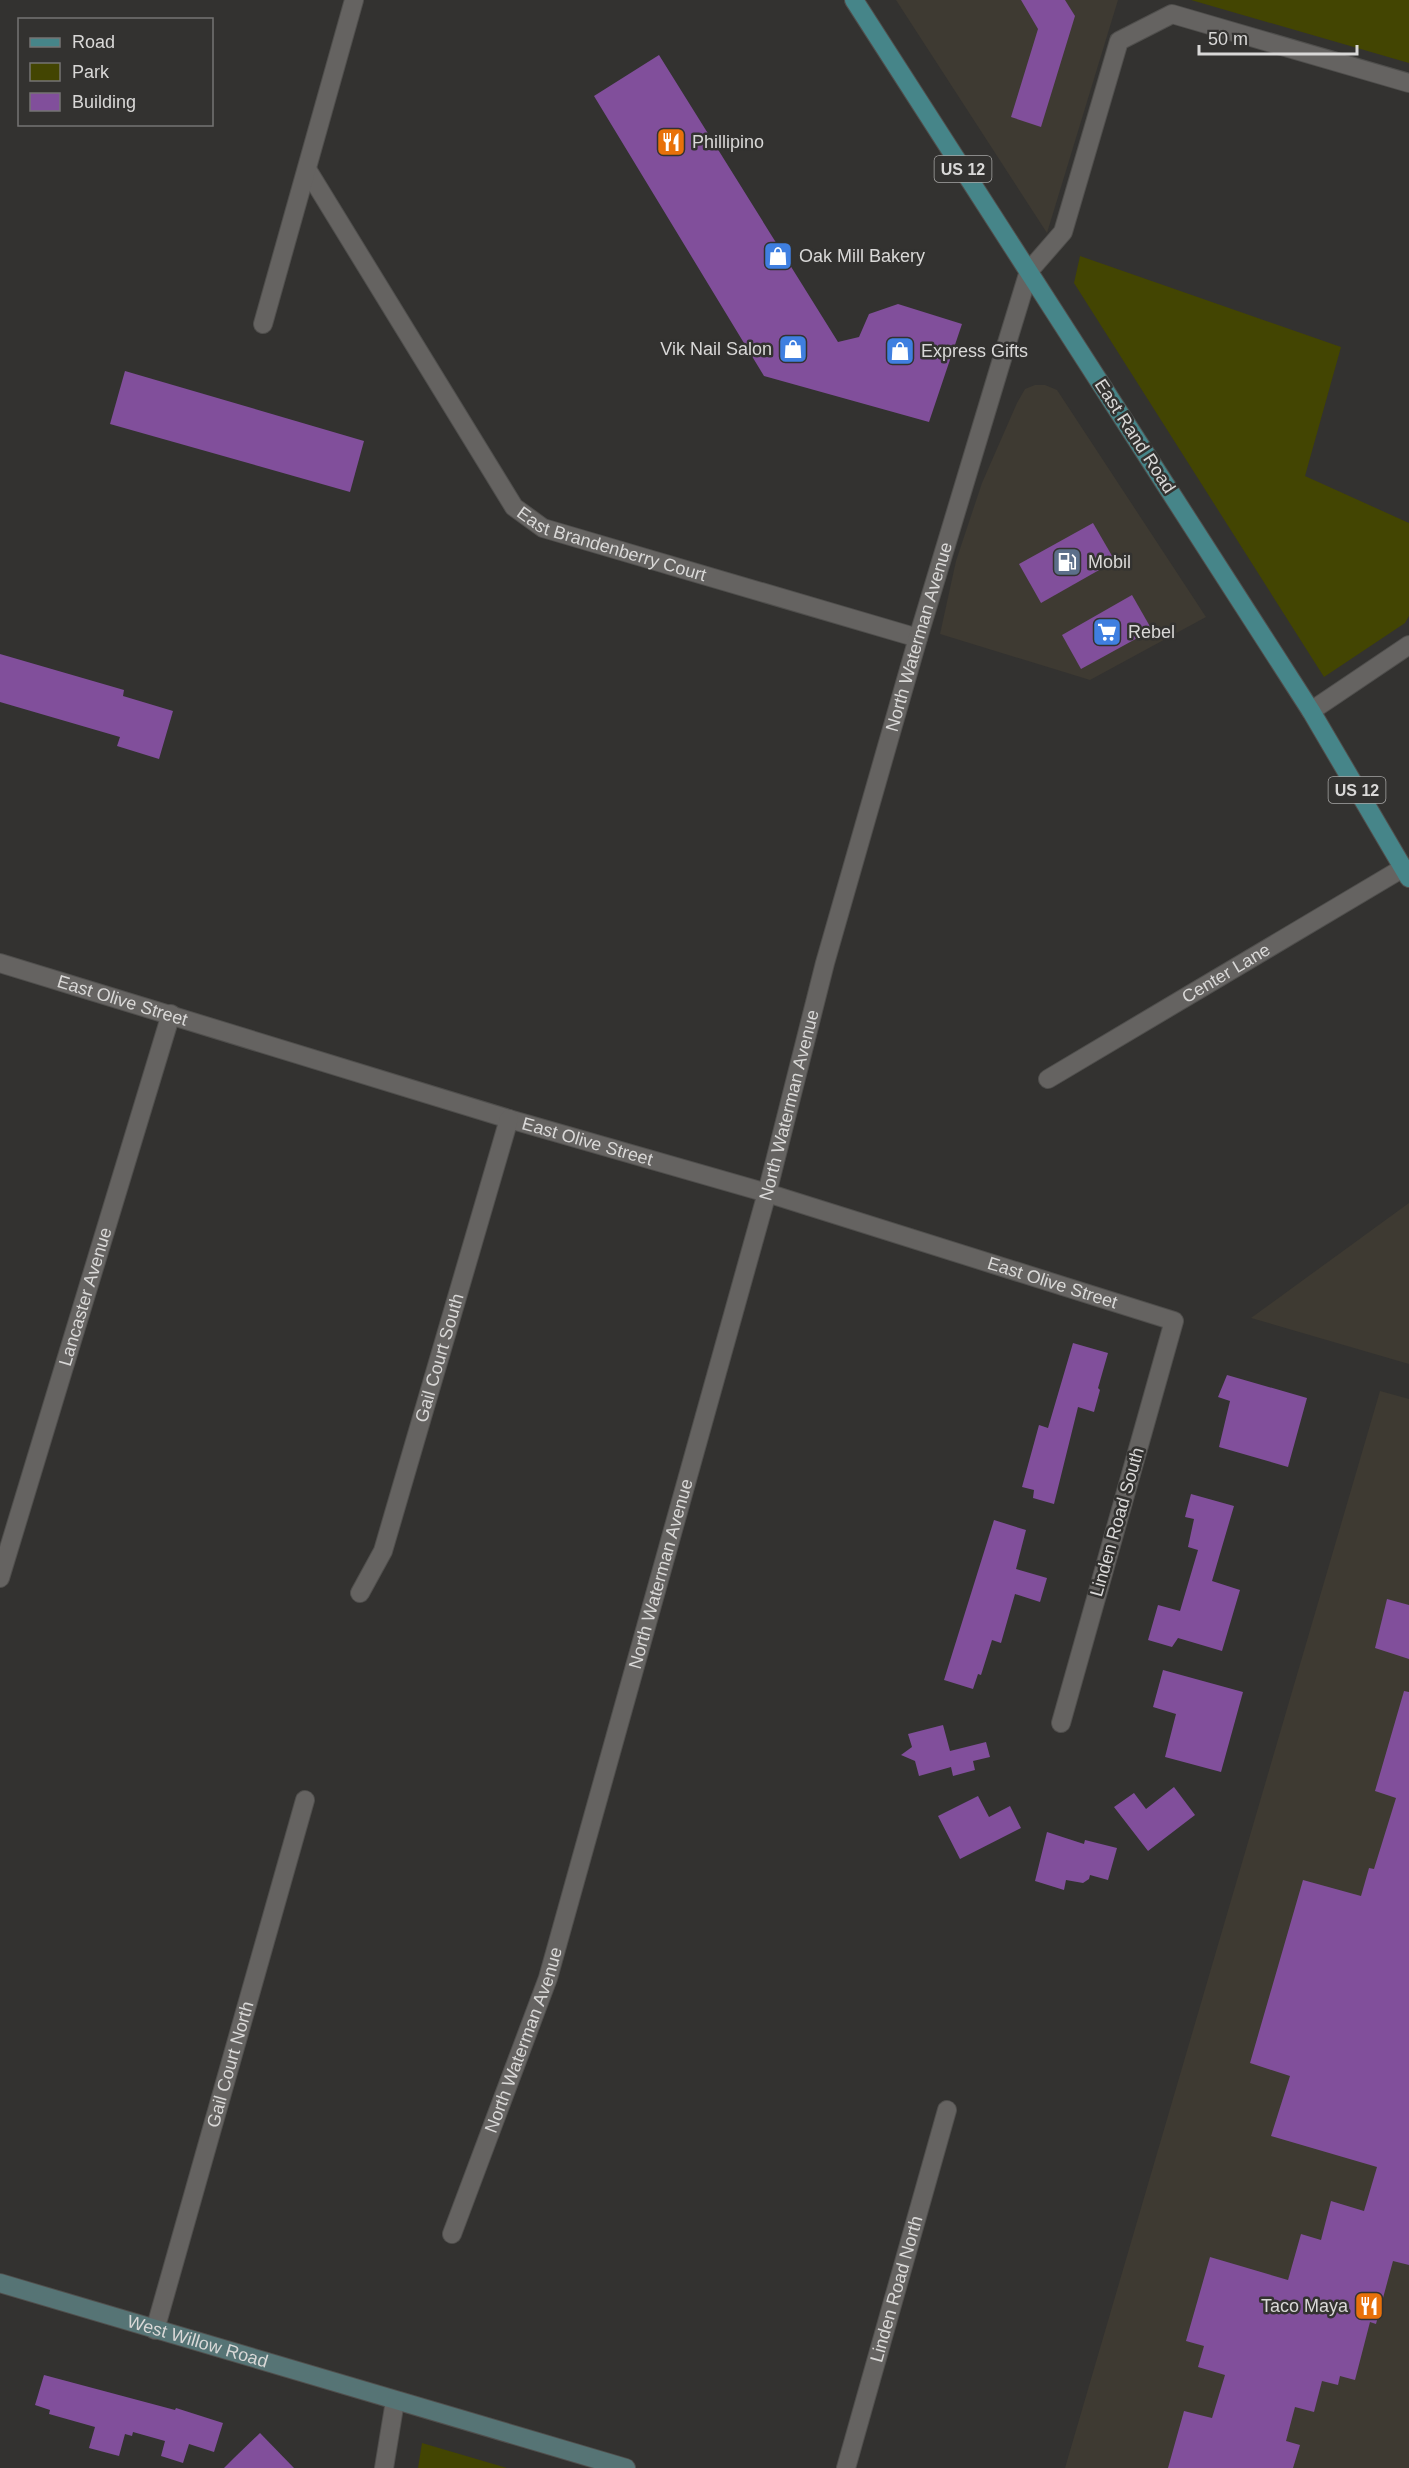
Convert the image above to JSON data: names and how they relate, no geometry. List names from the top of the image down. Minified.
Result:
{"streets":{"main road":["US 12","East Rand Road"],"street":["East Brandenberry Court","North Waterman Avenue","Center Lane","East Olive Street","Lancaster Avenue","Gail Court South","Linden Road South","Gail Court North","Linden Road North","West Willow Road"]},"crossings":[["East Rand Road","North Waterman Avenue"],["East Rand Road","Center Lane"],["East Brandenberry Court","North Waterman Avenue"],["North Waterman Avenue","East Olive Street"],["East Olive Street","Lancaster Avenue"],["East Olive Street","Gail Court South"],["East Olive Street","Linden Road South"],["Gail Court North","West Willow Road"]],"places":{"restaurant":["Phillipino","Taco Maya"],"shop":["Oak Mill Bakery","Vik Nail Salon","Express Gifts"],"fuel station":["Mobil"],"supermarket":["Rebel"]},"legend":["Road","Park","Building"],"scale_bar":"50 m"}
